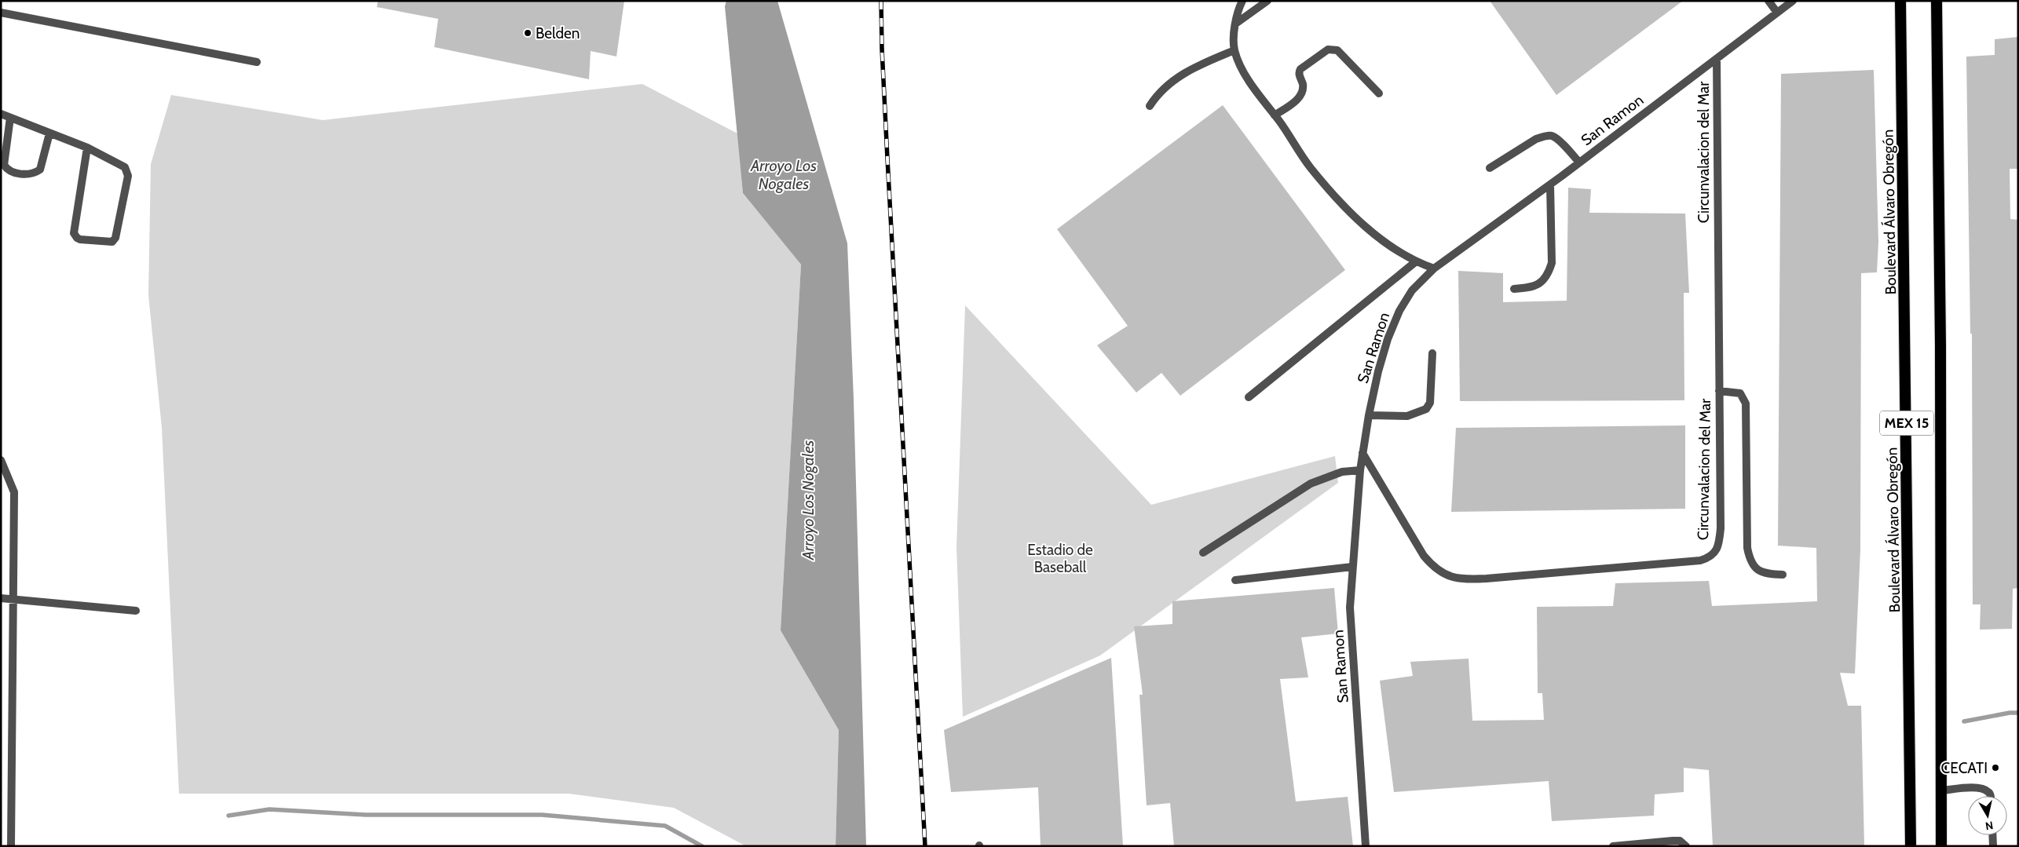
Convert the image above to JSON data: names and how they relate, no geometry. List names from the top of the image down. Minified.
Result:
{"streets":{"highway":["Boulevard Álvaro Obregón","MEX 15"],"lane":["San Ramon","Circunvalacion del Mar"]},"crossings":[["San Ramon","Circunvalacion del Mar"]],"water":["Arroyo Los Nogales"],"parks":["Estadio de Baseball"],"places":["Belden","CECATI"],"north":"bottom"}
